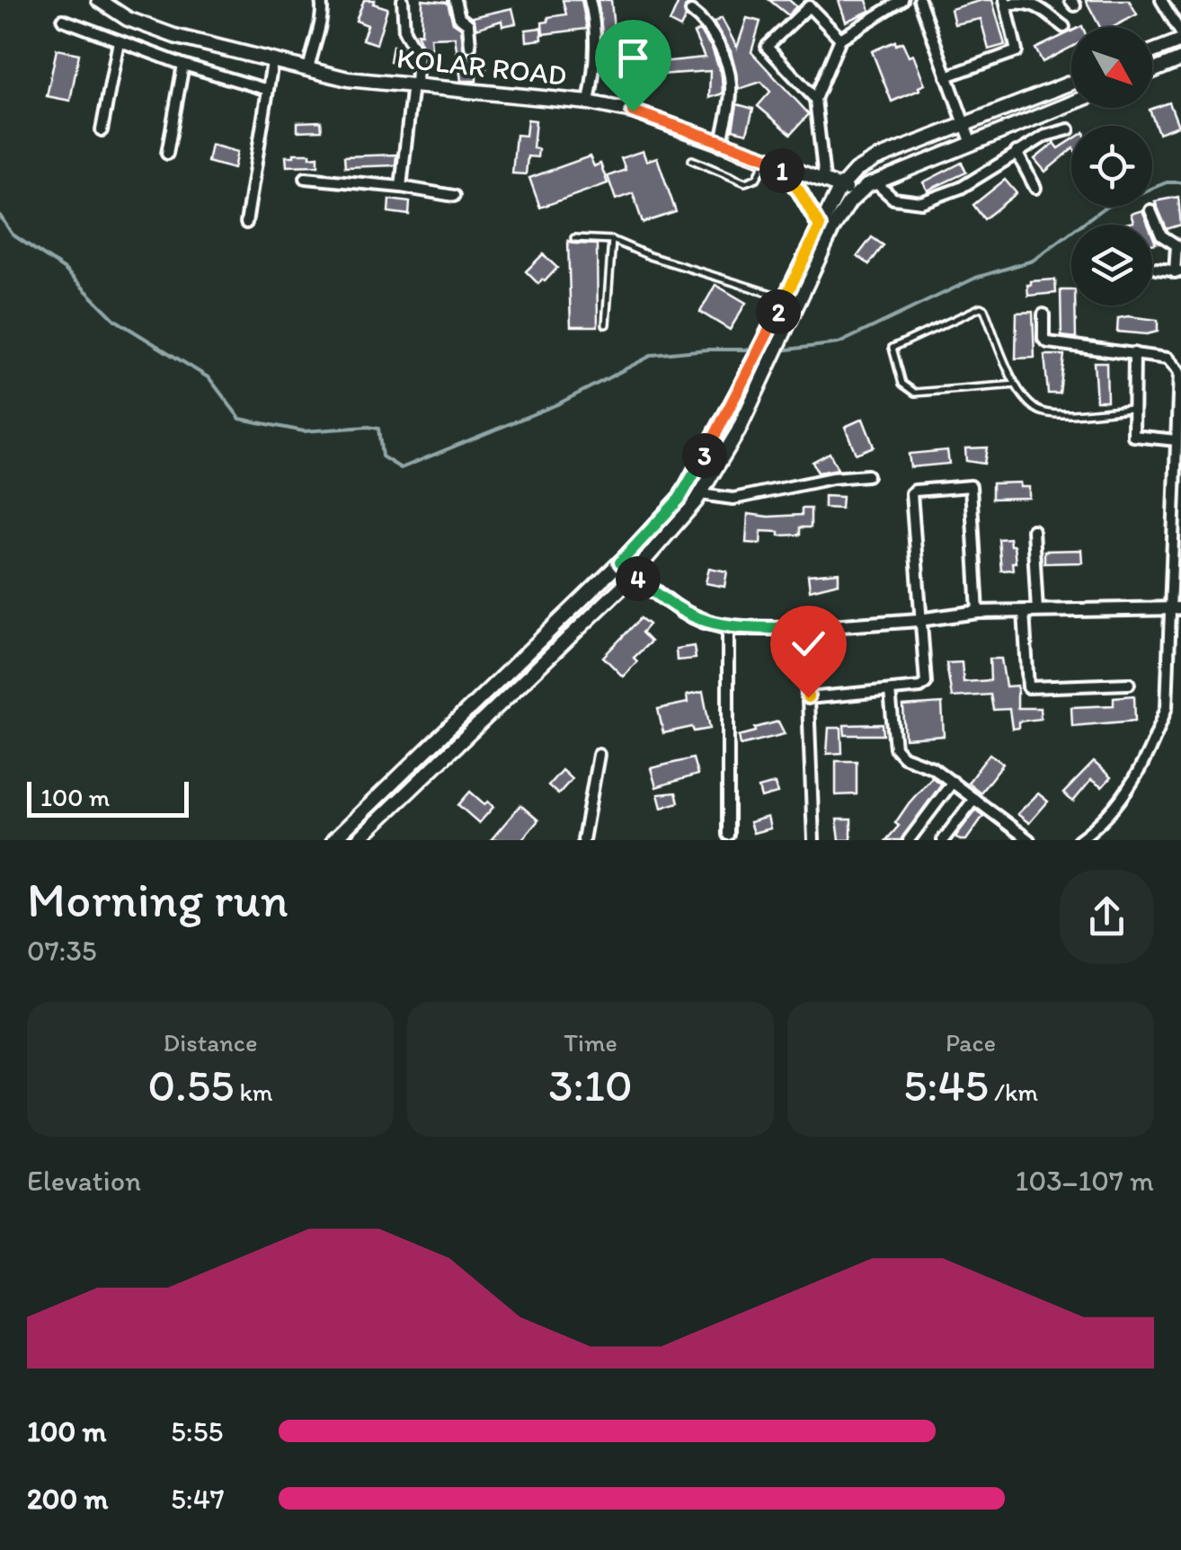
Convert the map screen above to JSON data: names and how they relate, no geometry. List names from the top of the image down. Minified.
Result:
{"streets":{"main road":["KOLAR ROAD"]},"scale_bar":"100 m","north":"bottom right","page":{"pins":["1","2","3","4"],"scale":"100 m","heading":["Morning run","07:35"],"stats":[["Distance","0.55 km"],["Time","3:10"],["Pace","5:45 /km"]],"chart":["Elevation","103–107 m"],"list":[{"name":"100 m","note":"5:55"},{"name":"200 m","note":"5:47"}]}}
